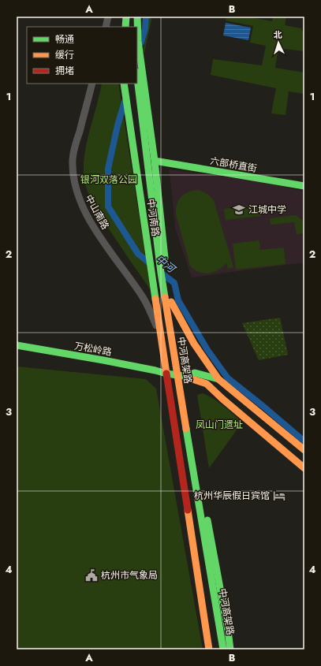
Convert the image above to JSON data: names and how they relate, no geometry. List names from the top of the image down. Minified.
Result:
{"streets":{"main road":["六部桥直街","中河南路","万松岭路","中河高架路"],"street":["中山南路"]},"crossings":[["六部桥直街","中河南路"],["中山南路","中河南路"],["中河南路","万松岭路"]],"water":["中河"],"parks":["银河双落公园","凤山门遗址"],"places":{"school or university":["江城中学"],"hotel":["杭州华辰假日宾馆"],"public building":["杭州市气象局"]},"legend":["畅通","缓行","拥堵"],"north":"top","grid":{"columns":["A","B"],"rows":["1","2","3","4"]}}
